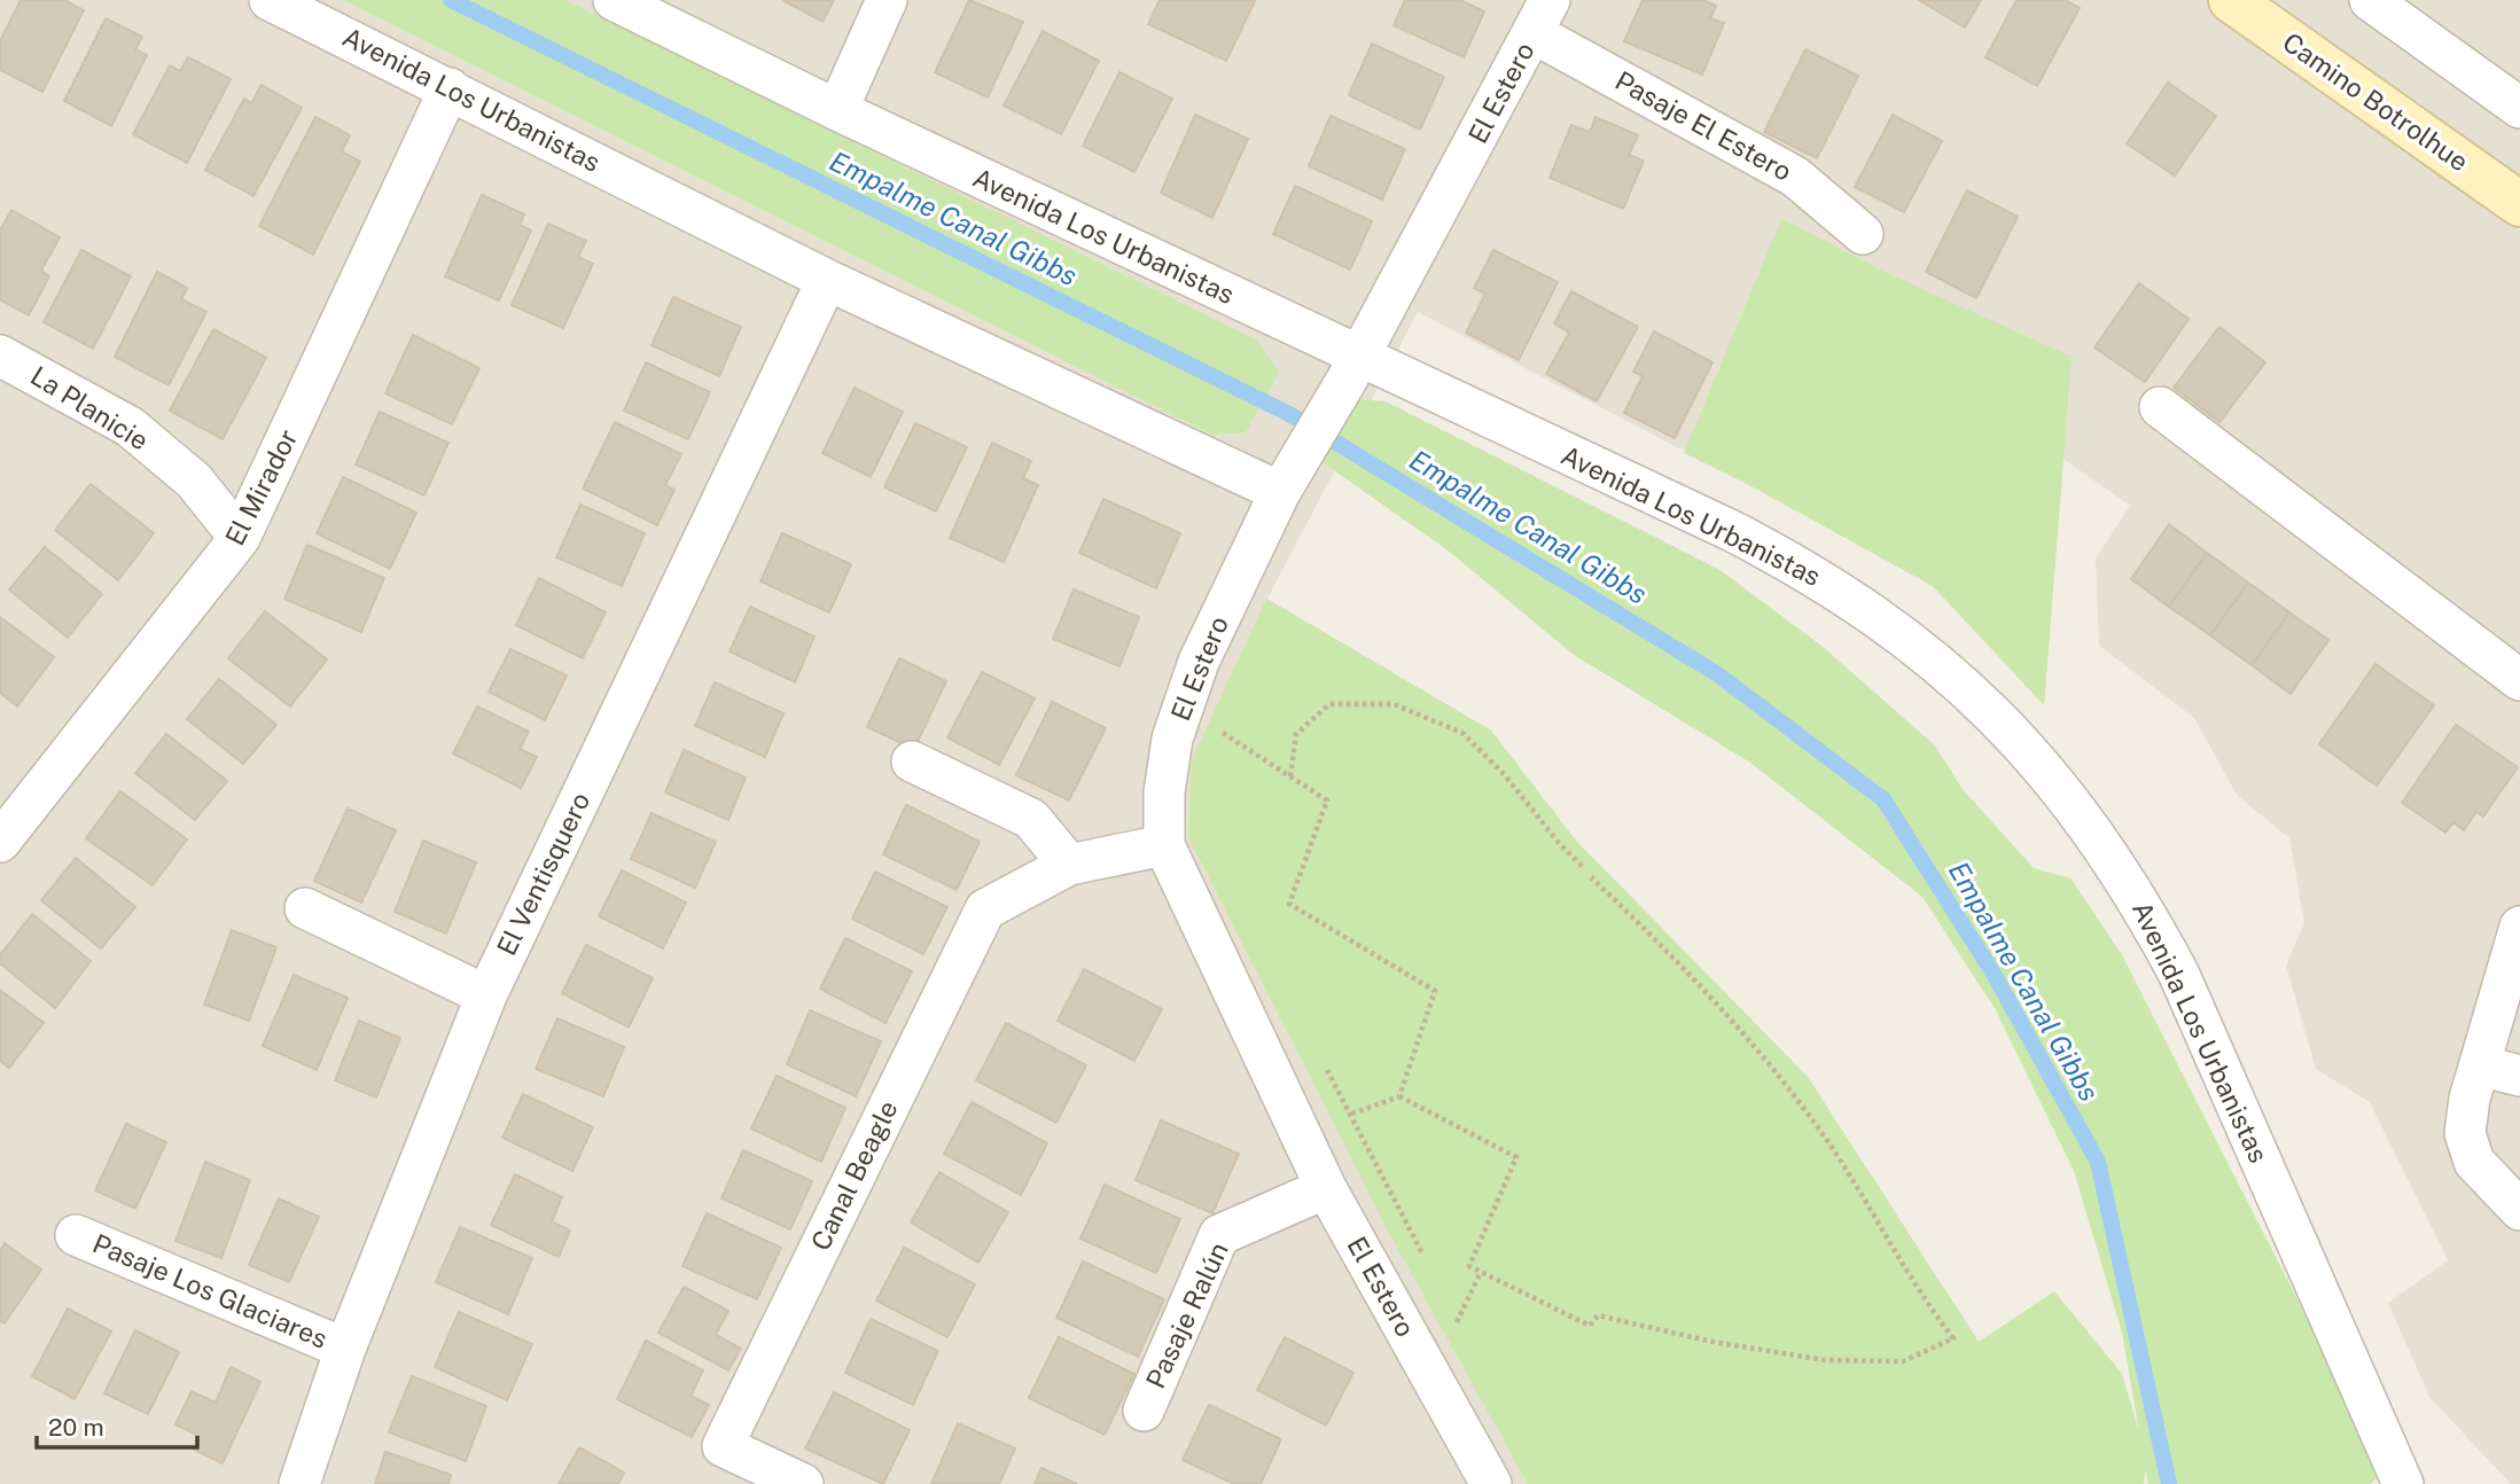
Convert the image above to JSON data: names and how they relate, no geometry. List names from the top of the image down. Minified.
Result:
{"streets":{"street":["El Estero","Avenida Los Urbanistas","Camino Botrolhue","Pasaje El Estero","La Planicie","El Mirador","El Ventisquero","Canal Beagle","Pasaje Los Glaciares","Pasaje Ralún"]},"crossings":[["El Estero","Avenida Los Urbanistas"],["El Estero","Pasaje El Estero"],["El Estero","Canal Beagle"],["El Estero","Pasaje Ralún"],["Avenida Los Urbanistas","El Mirador"],["Avenida Los Urbanistas","El Ventisquero"],["La Planicie","El Mirador"],["El Ventisquero","Pasaje Los Glaciares"]],"water":["Empalme Canal Gibbs"],"scale_bar":"20 m"}
